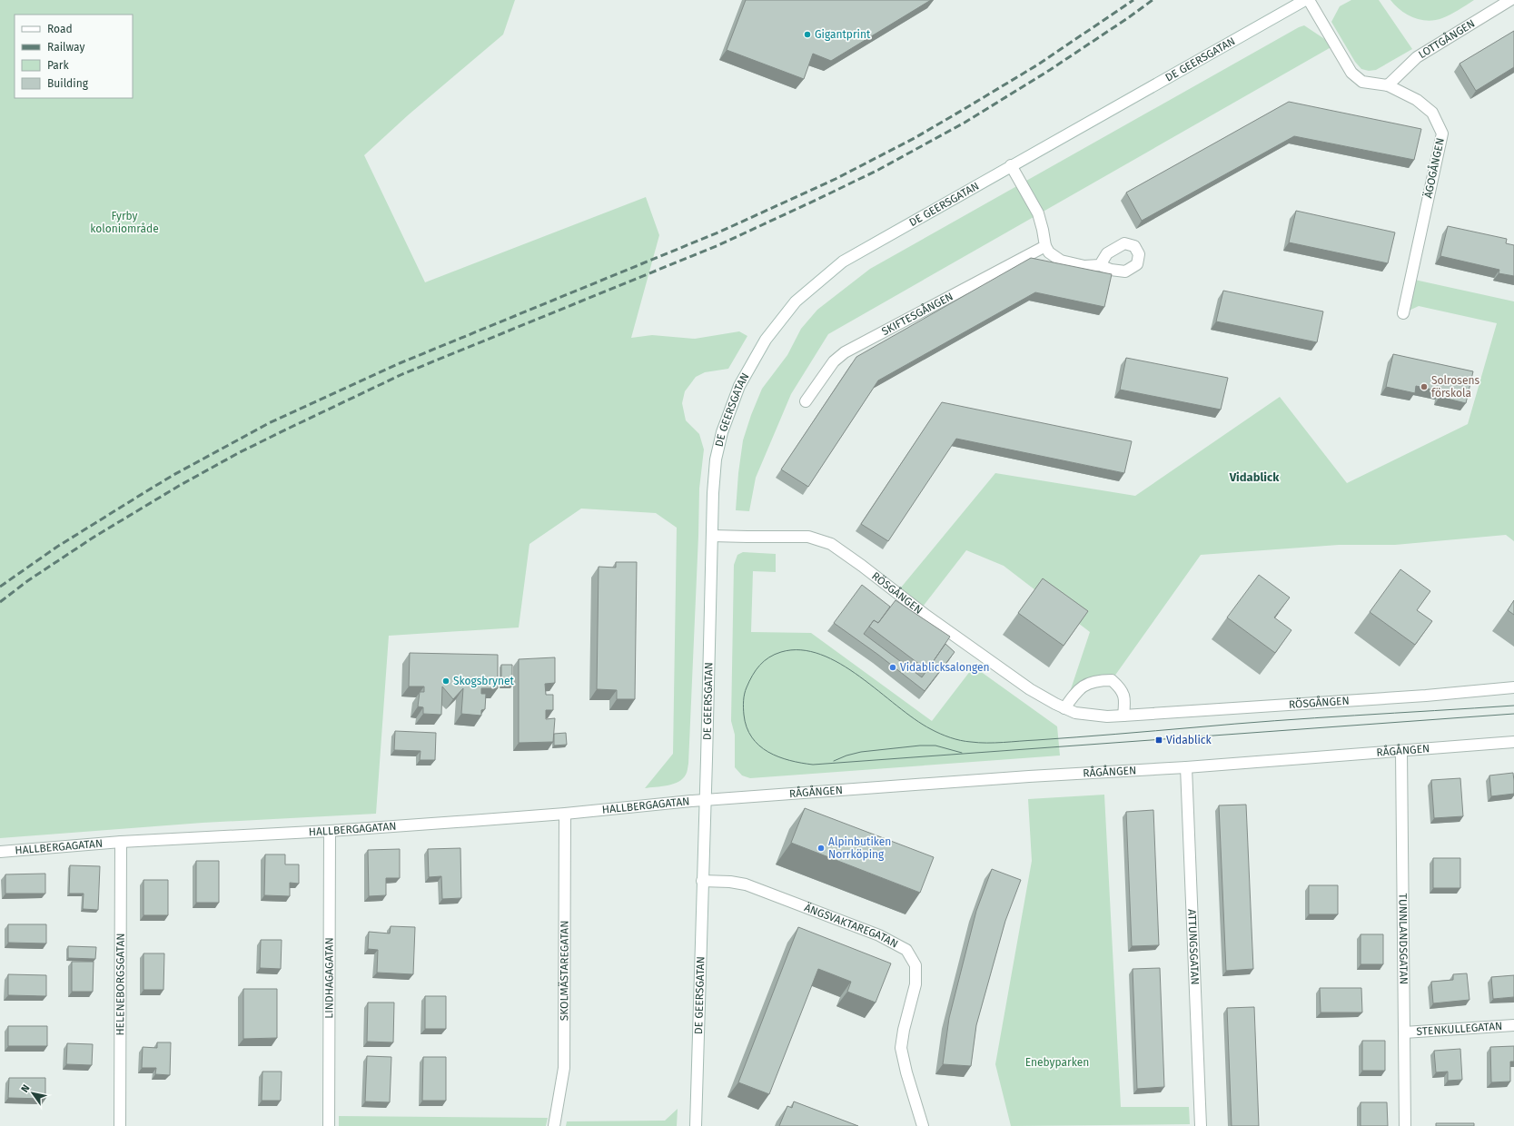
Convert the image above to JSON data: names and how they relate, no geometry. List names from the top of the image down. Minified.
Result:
{"streets":{"street":["LOTTGÅNGEN","DE GEERSGATAN","ÄGOGÅNGEN","SKIFTESGÅNGEN","RÖSGÅNGEN","RÅGÅNGEN","HALLBERGAGATAN","ÄNGSVAKTAREGATAN","TUNNLANDSGATAN","ATTUNGSGATAN","SKOLMÄSTAREGATAN","LINDHAGAGATAN","HELENEBORGSGATAN","STENKULLEGATAN"]},"crossings":[["LOTTGÅNGEN","ÄGOGÅNGEN"],["DE GEERSGATAN","RÖSGÅNGEN"],["DE GEERSGATAN","RÅGÅNGEN"],["DE GEERSGATAN","HALLBERGAGATAN"],["DE GEERSGATAN","ÄNGSVAKTAREGATAN"],["RÅGÅNGEN","HALLBERGAGATAN"],["RÅGÅNGEN","TUNNLANDSGATAN"],["RÅGÅNGEN","ATTUNGSGATAN"],["HALLBERGAGATAN","SKOLMÄSTAREGATAN"],["HALLBERGAGATAN","LINDHAGAGATAN"],["HALLBERGAGATAN","HELENEBORGSGATAN"],["TUNNLANDSGATAN","STENKULLEGATAN"]],"districts":["Vidablick"],"parks":["Fyrby koloniområde","Enebyparken"],"places":{"other":["Gigantprint","Solrosens förskola","Vidablicksalongen","Skogsbrynet","Alpinbutiken Norrköping"],"transit":["Vidablick"]},"legend":["Road","Railway","Park","Building"],"north":"top left"}
